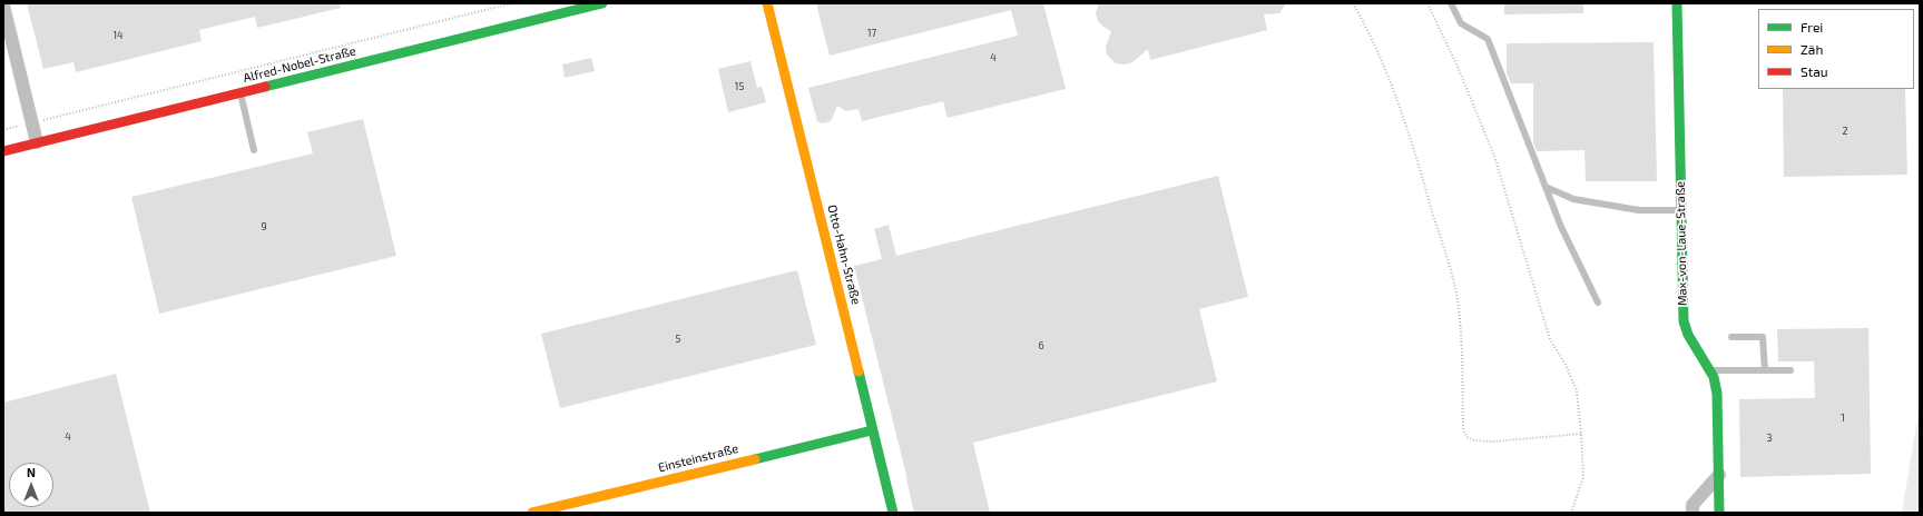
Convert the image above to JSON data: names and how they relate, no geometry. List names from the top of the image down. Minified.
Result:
{"streets":{"street":["Alfred-Nobel-Straße","Max-von-Laue-Straße","Otto-Hahn-Straße","Einsteinstraße"]},"crossings":[["Otto-Hahn-Straße","Einsteinstraße"]],"house_numbers":["17","14","4","15","2","9","5","6","1","4","3"],"legend":["Frei","Zäh","Stau"],"north":"top"}
